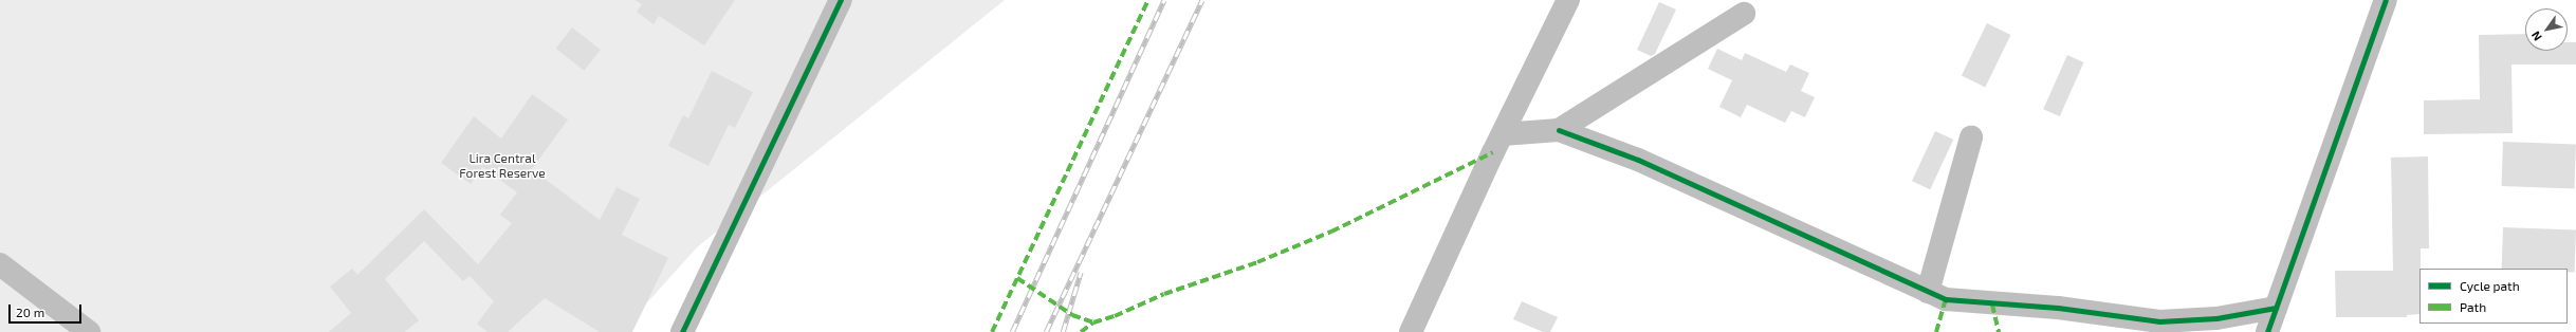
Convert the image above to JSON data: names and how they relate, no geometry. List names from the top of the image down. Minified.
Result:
{"parks":["Lira Central Forest Reserve"],"legend":["Cycle path","Path"],"scale_bar":"20 m","north":"bottom left"}
